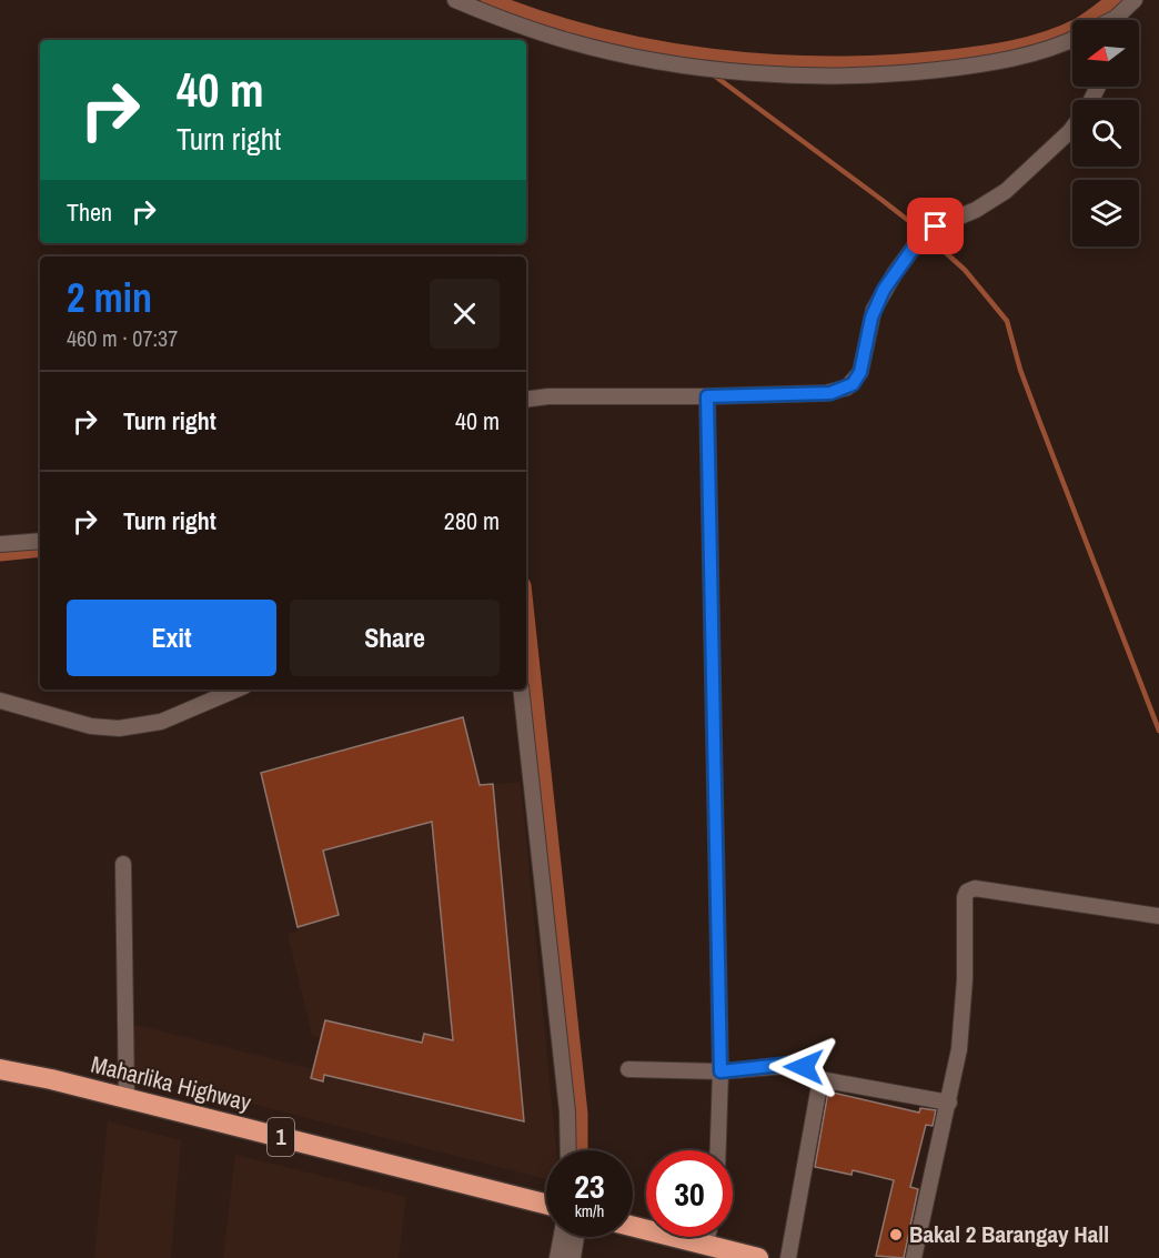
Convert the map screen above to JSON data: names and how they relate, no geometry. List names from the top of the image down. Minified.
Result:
{"streets":{"highway":["Maharlika Highway","1"]},"places":["Bakal 2 Barangay Hall"],"north":"left","page":{"turn":["40 m","Turn right"],"then":"Then","heading":["2 min","460 m · 07:37"],"list":[{"name":"Turn right","value":"40 m"},{"name":"Turn right","value":"280 m"}],"buttons":["Exit","Share"],"speed":"23 km/h","limit":"30"}}
